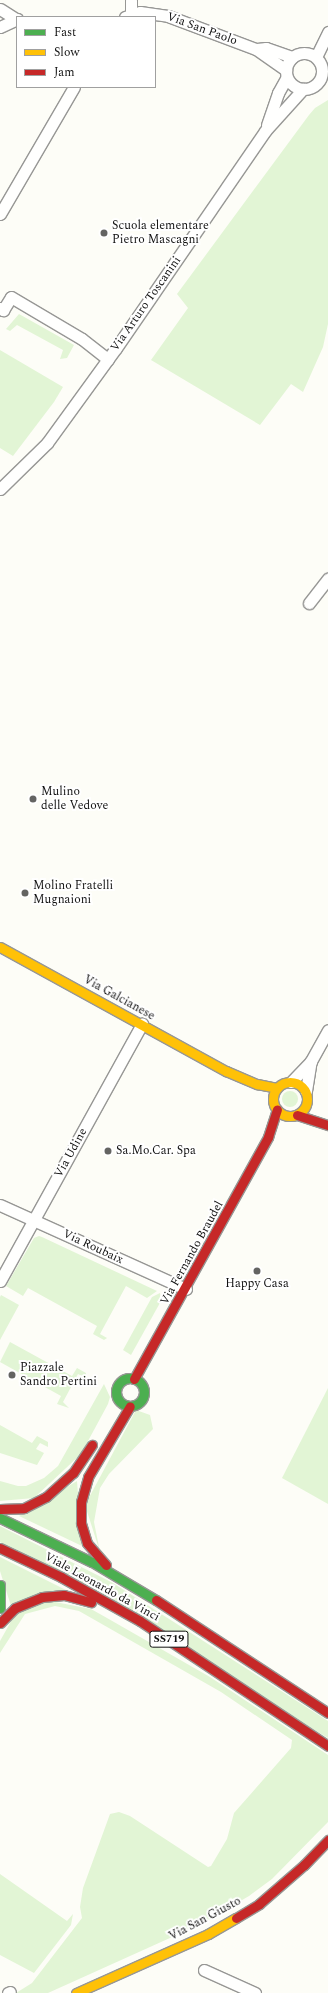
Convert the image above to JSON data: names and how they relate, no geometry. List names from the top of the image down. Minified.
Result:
{"streets":{"main road":["Via Galcianese","Via Fernando Braudel","Viale Leonardo da Vinci","SS719","Via San Giusto"],"street":["Via San Paolo","Via Arturo Toscanini","Via Udine","Via Roubaix"]},"crossings":[["Via San Paolo","Via Arturo Toscanini"],["Via Galcianese","Via Udine"],["Via Galcianese","Via Fernando Braudel"],["Via Udine","Via Roubaix"],["Via Roubaix","Via Fernando Braudel"]],"places":["Scuola elementare Pietro Mascagni","Mulino delle Vedove","Molino Fratelli Mugnaioni","Sa.Mo.Car. Spa","Happy Casa","Piazzale Sandro Pertini"],"legend":["Fast","Slow","Jam"]}
